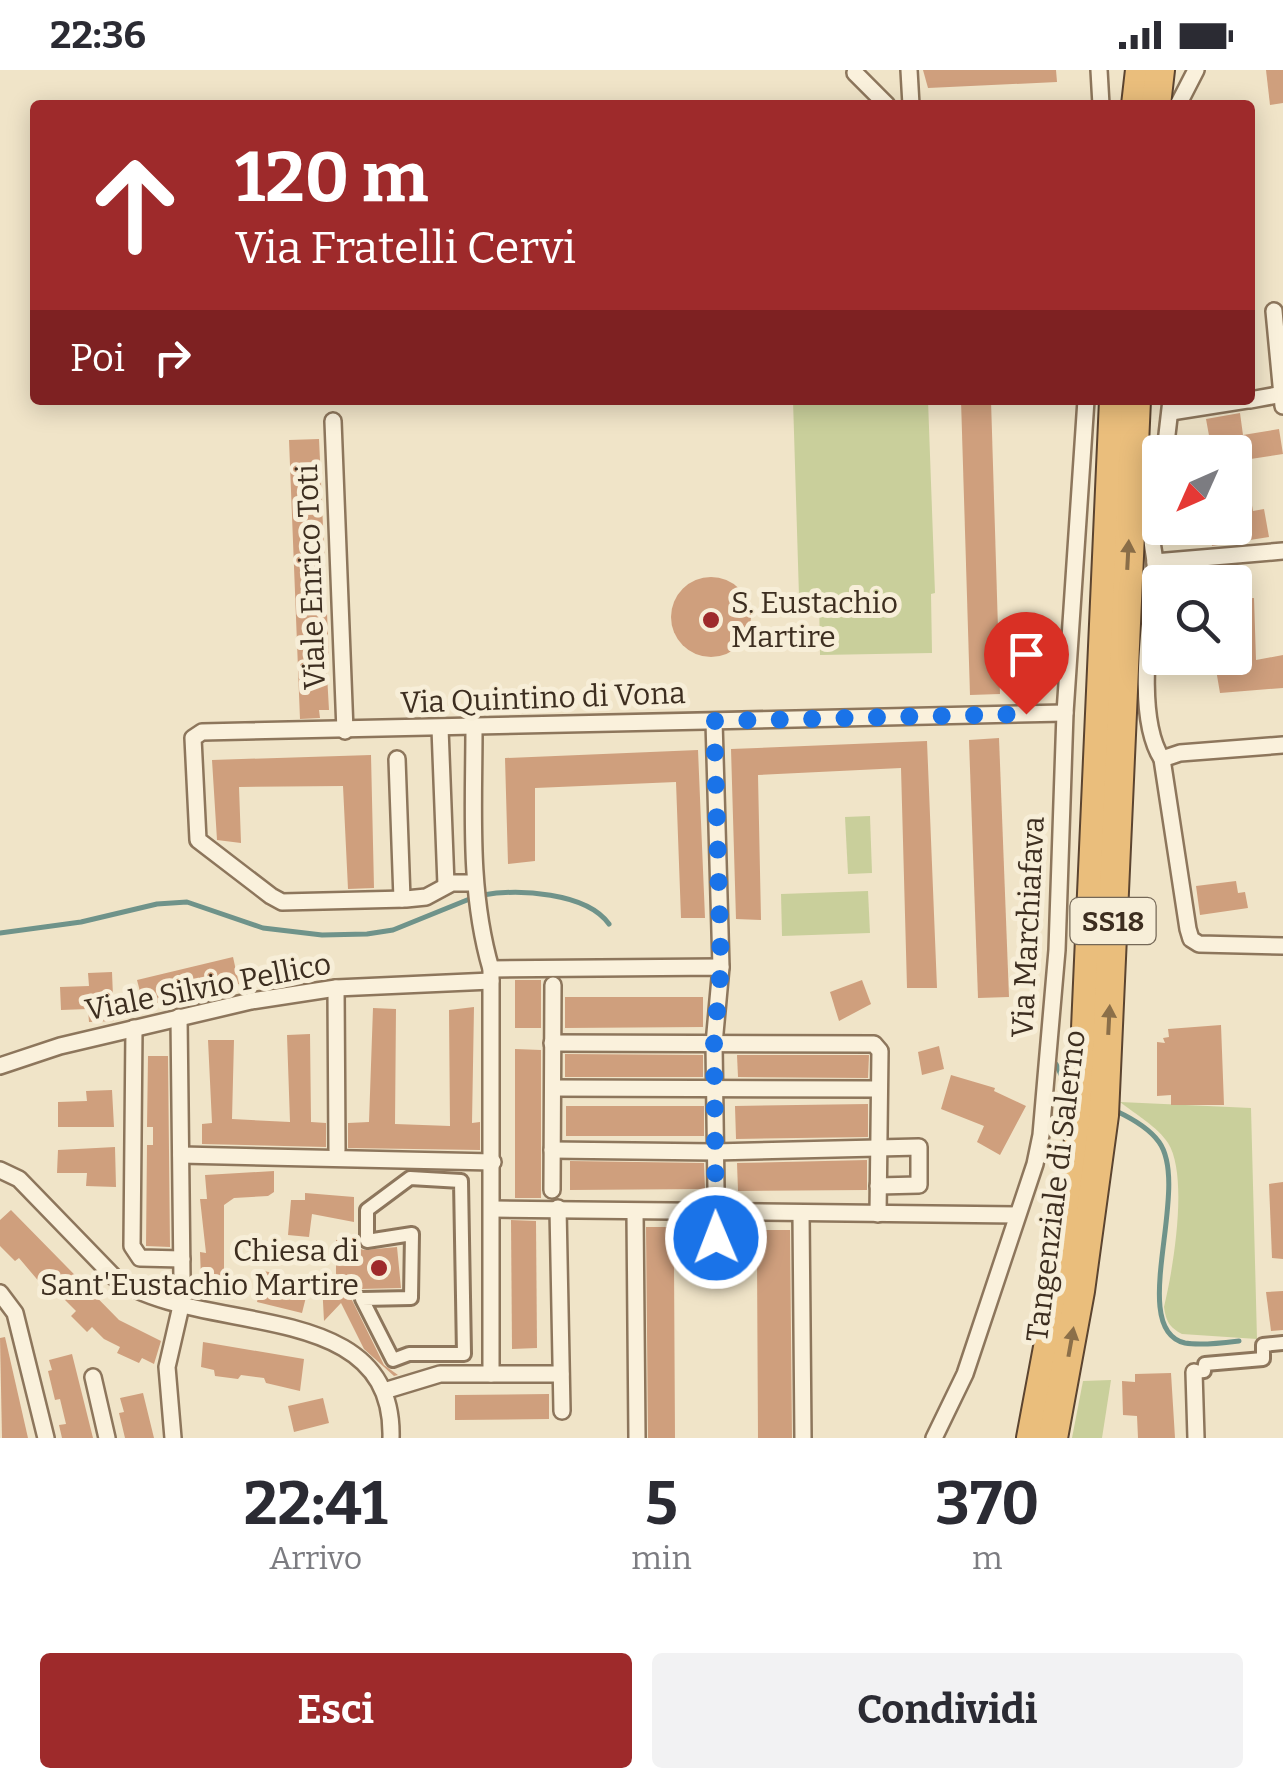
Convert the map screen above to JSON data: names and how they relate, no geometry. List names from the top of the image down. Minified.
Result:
{"streets":{"highway":["SS18","Tangenziale di Salerno"],"street":["Viale Enrico Toti","Via Quintino di Vona","Via Marchiafava","Viale Silvio Pellico"]},"crossings":[["Viale Enrico Toti","Via Quintino di Vona"],["Via Quintino di Vona","Via Marchiafava"]],"places":["S. Eustachio Martire","Chiesa di Sant'Eustachio Martire"],"north":"bottom left","page":{"status":"22:36","turn":["120 m","Via Fratelli Cervi"],"then":"Poi","eta":["22:41","Arrivo","5","min","370","m"],"buttons":["Esci","Condividi"]}}
